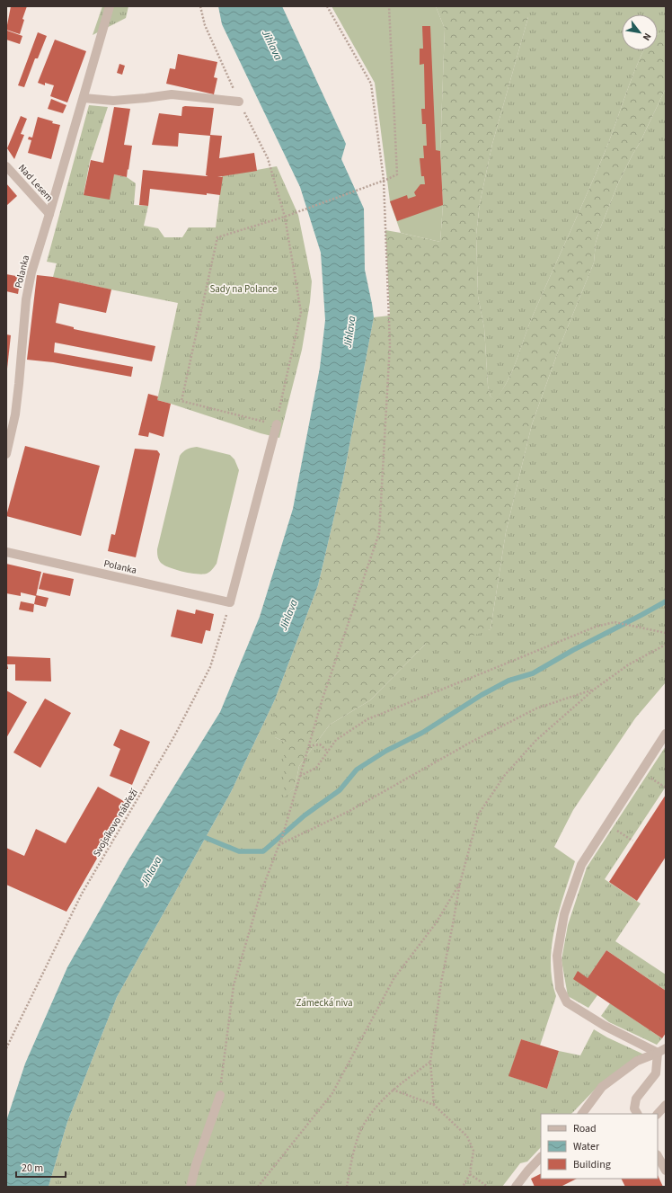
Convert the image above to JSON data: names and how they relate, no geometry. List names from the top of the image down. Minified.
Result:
{"streets":{"street":["Nad Lesem","Polanka"],"path":["Svojsíkovo nábřeží"]},"crossings":[["Nad Lesem","Polanka"],["Polanka","Svojsíkovo nábřeží"]],"water":["Jihlava"],"parks":["Sady na Polance","Zámecká niva"],"legend":["Road","Water","Building"],"scale_bar":"20 m","north":"bottom right"}
